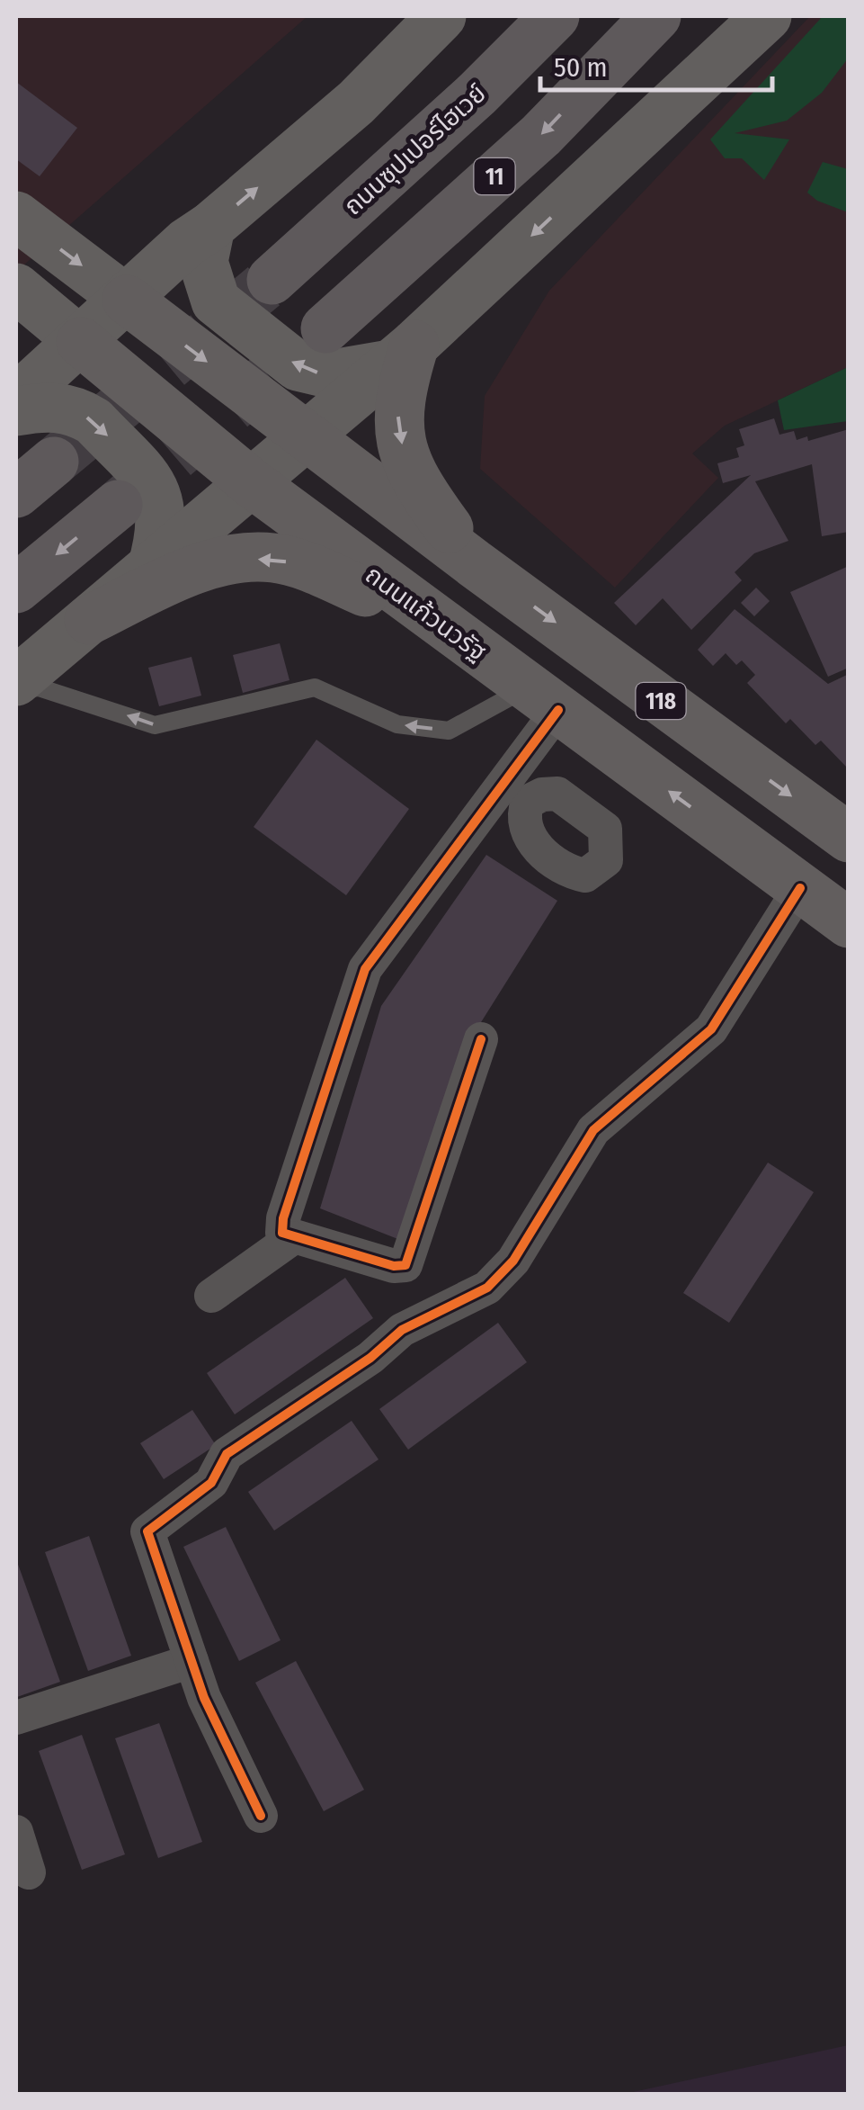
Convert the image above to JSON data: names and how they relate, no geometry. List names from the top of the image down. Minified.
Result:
{"streets":{"highway":["ถนนซุปเปอร์ไฮเวย์","11"],"main road":["ถนนแก้วนวรัฐ","118"]},"scale_bar":"50 m"}
